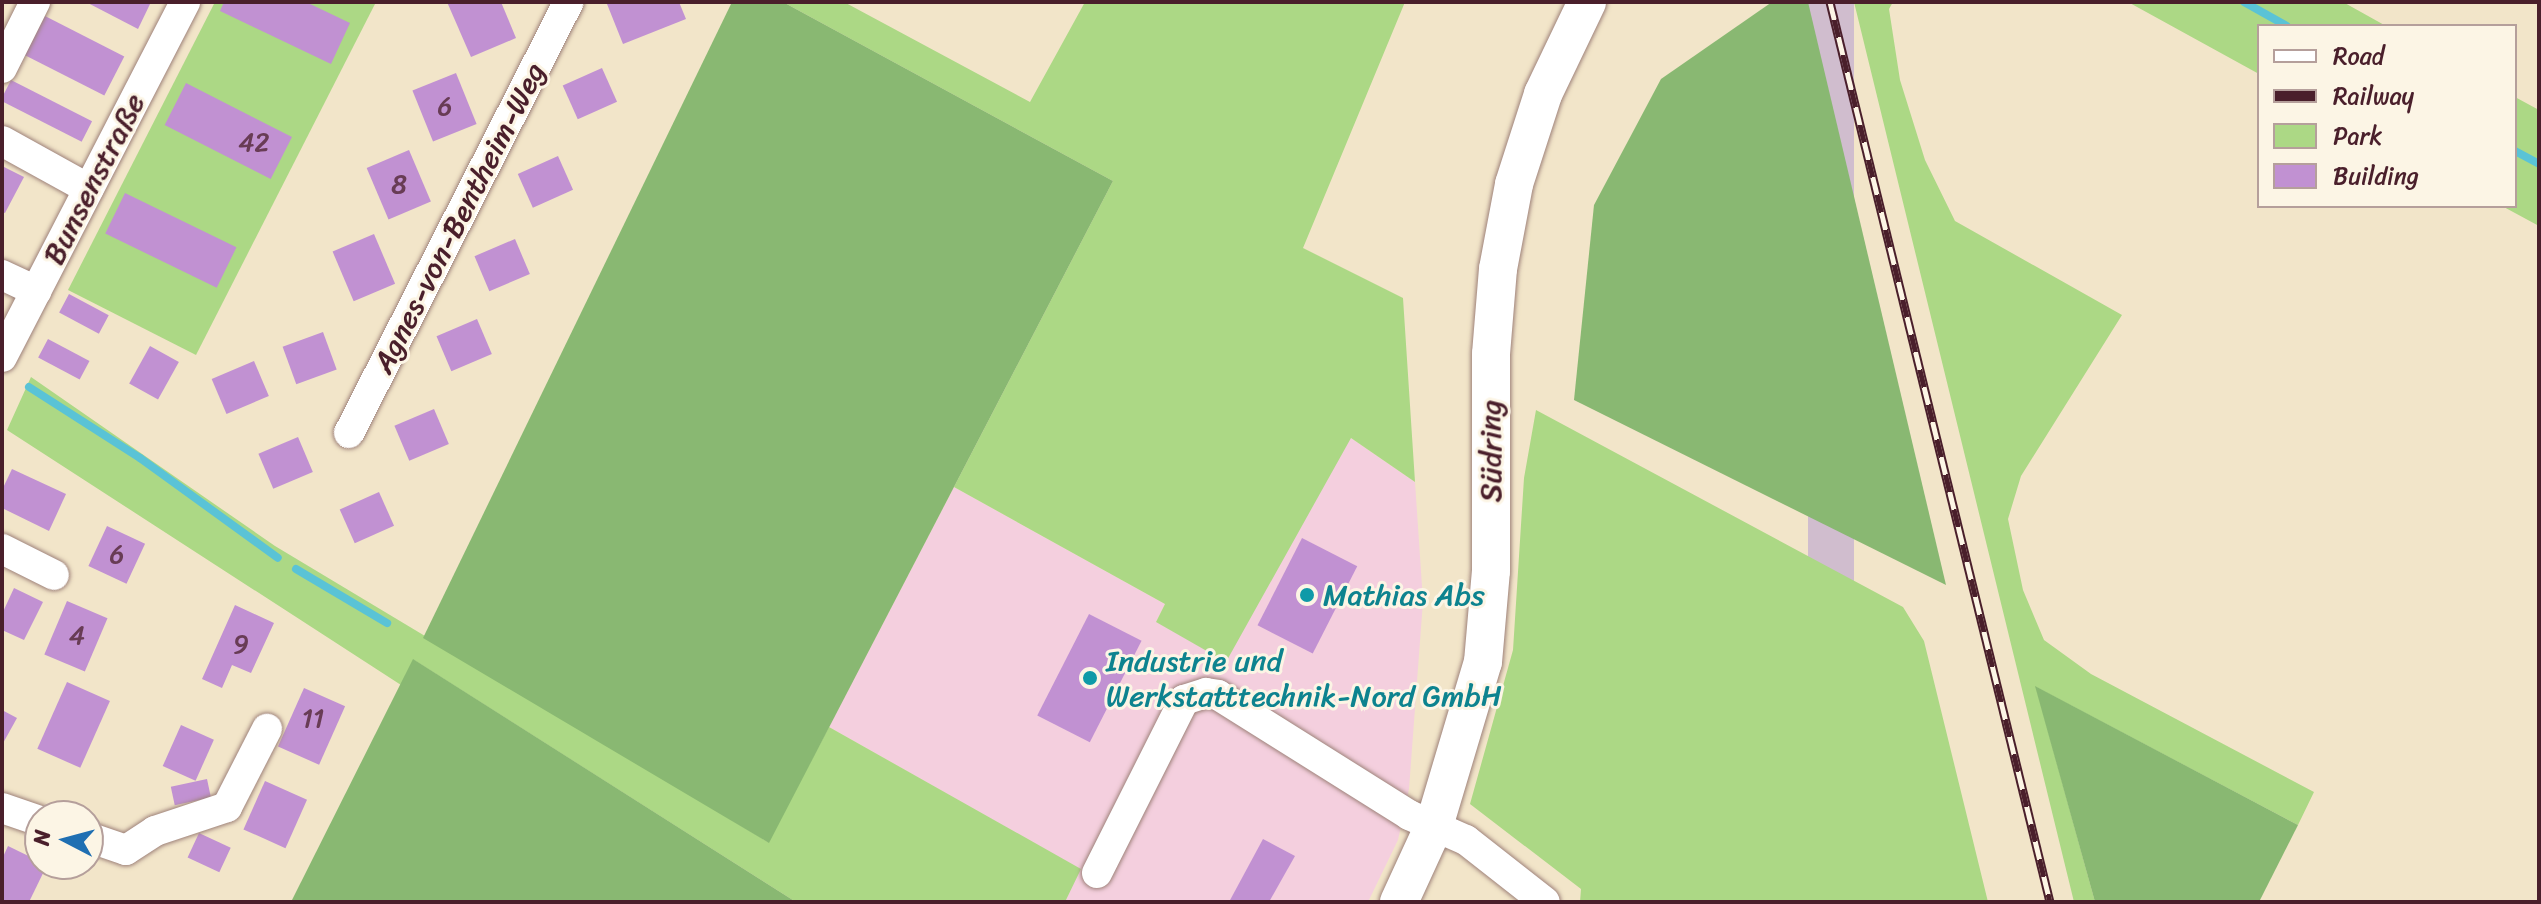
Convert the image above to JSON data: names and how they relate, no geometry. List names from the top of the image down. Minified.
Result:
{"streets":{"main road":["Südring"],"street":["Bunsenstraße","Agnes-von-Bentheim-Weg"]},"places":["Mathias Abs","Industrie und Werkstatttechnik-Nord GmbH"],"house_numbers":["6","42","8","6","4","9","11"],"legend":["Road","Railway","Park","Building"],"north":"left"}
